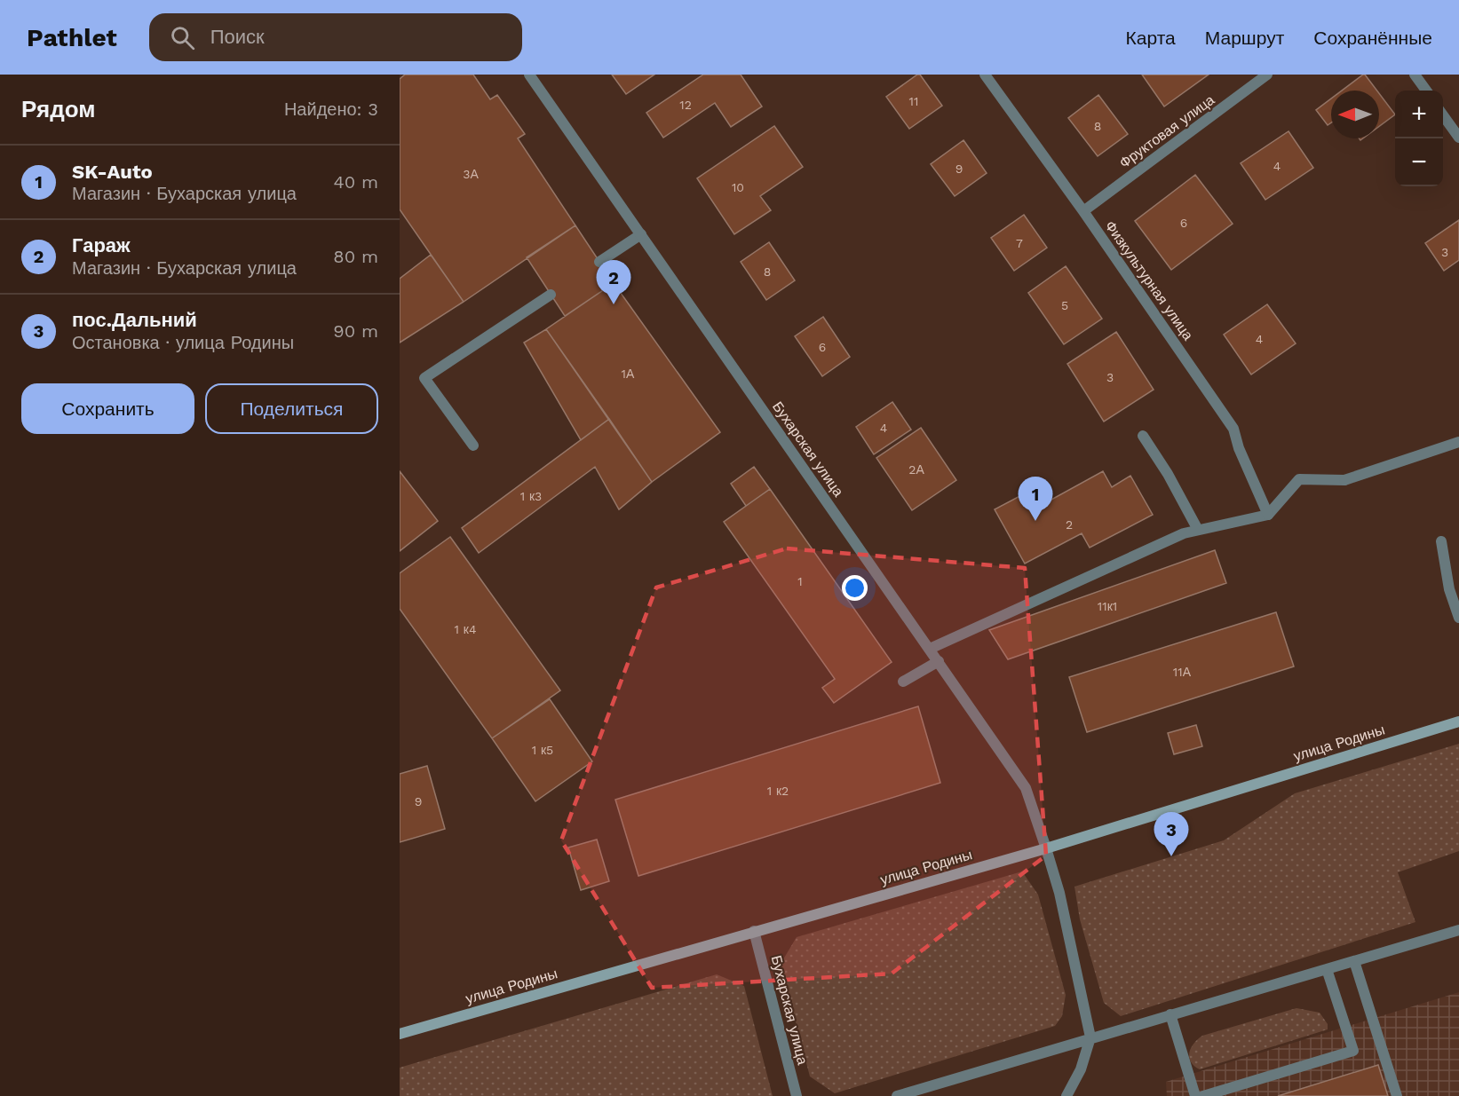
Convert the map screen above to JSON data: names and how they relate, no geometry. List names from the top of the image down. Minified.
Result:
{"streets":{"street":["Фруктовая улица","Физкультурная улица","Бухарская улица","улица Родины"]},"crossings":[["Фруктовая улица","Физкультурная улица"],["Бухарская улица","улица Родины"]],"house_numbers":["11","12","8","4","9","3А","10","6","7","3","8","5","4","6","1А","3","4","2А","1 к3","2","1","11к1","1 к4","11А","1 к5","1 к2","9"],"north":"left","page":{"header":"Pathlet","search":"Поиск","nav":["Карта","Маршрут","Сохранённые"],"heading":["Рядом","Найдено: 3"],"map_buttons":["+","−"],"list":[{"mark":"1","name":"SK-Auto","note":"Магазин · Бухарская улица","value":"40 m"},{"mark":"2","name":"Гараж","note":"Магазин · Бухарская улица","value":"80 m"},{"mark":"3","name":"пос.Дальний","note":"Остановка · улица Родины","value":"90 m"}],"pins":["2","1","3"],"buttons":["Сохранить","Поделиться"]}}
